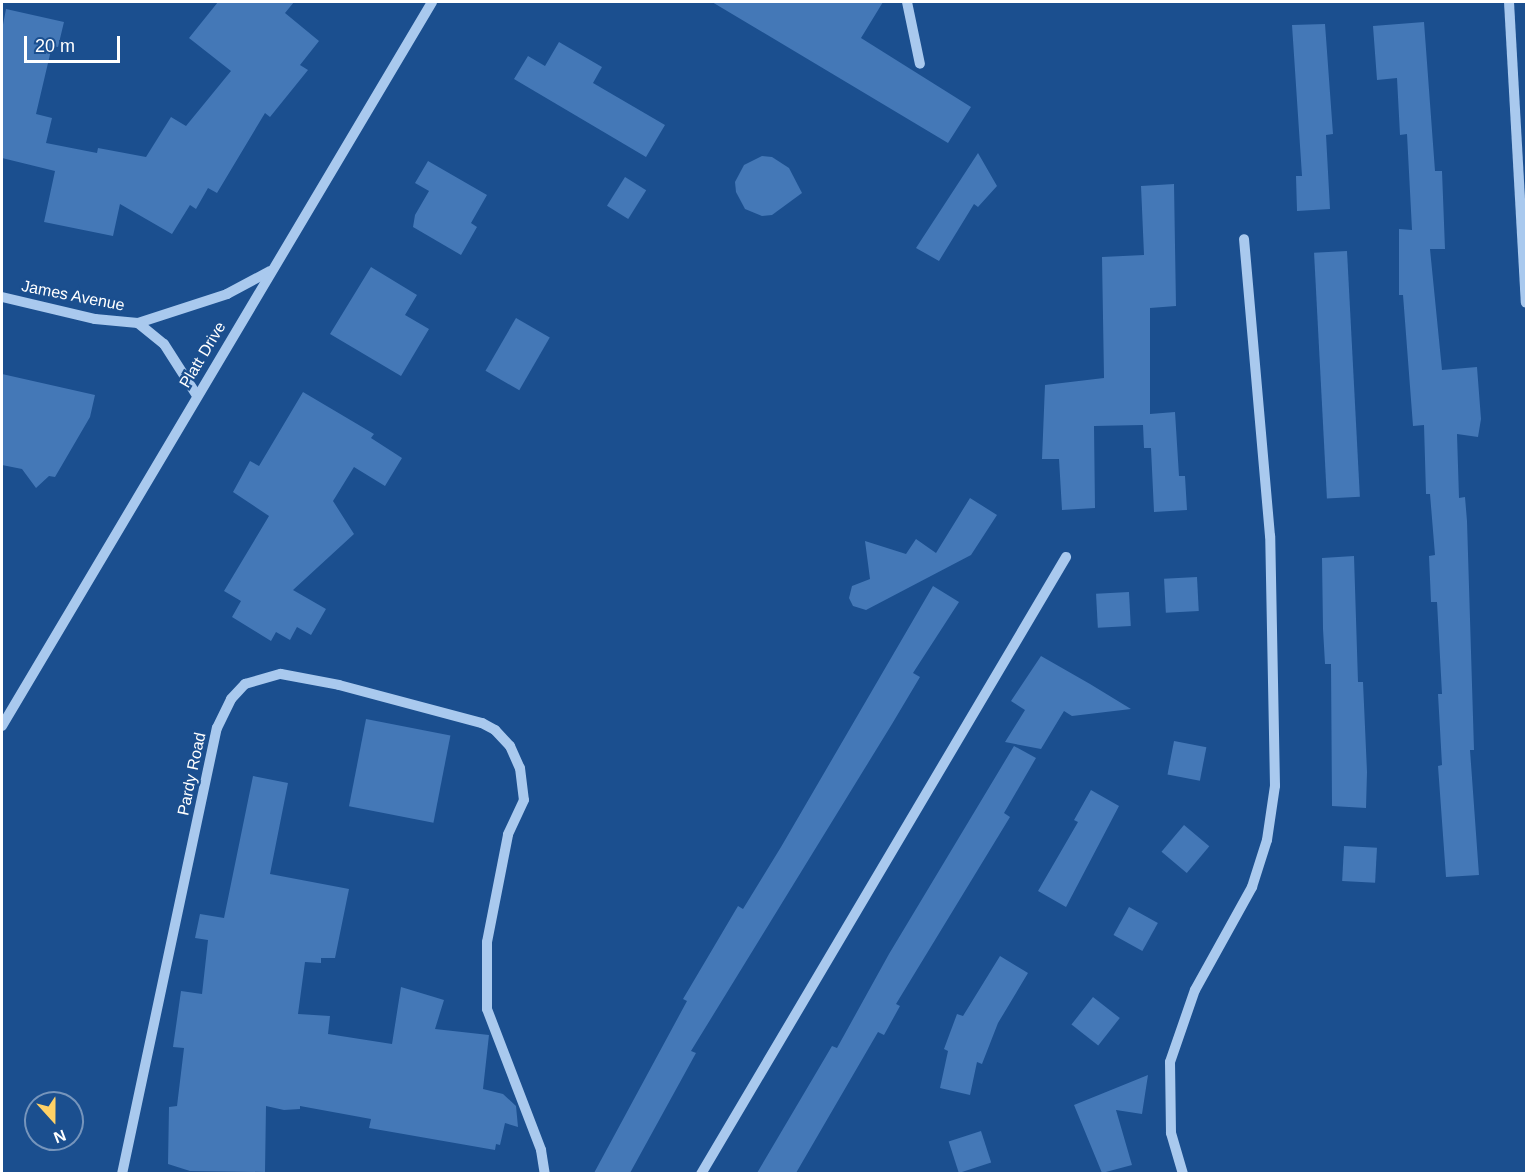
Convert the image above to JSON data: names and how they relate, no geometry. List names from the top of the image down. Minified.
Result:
{"streets":{"street":["James Avenue","Platt Drive","Pardy Road"]},"crossings":[["James Avenue","Platt Drive"]],"scale_bar":"20 m","north":"bottom"}
